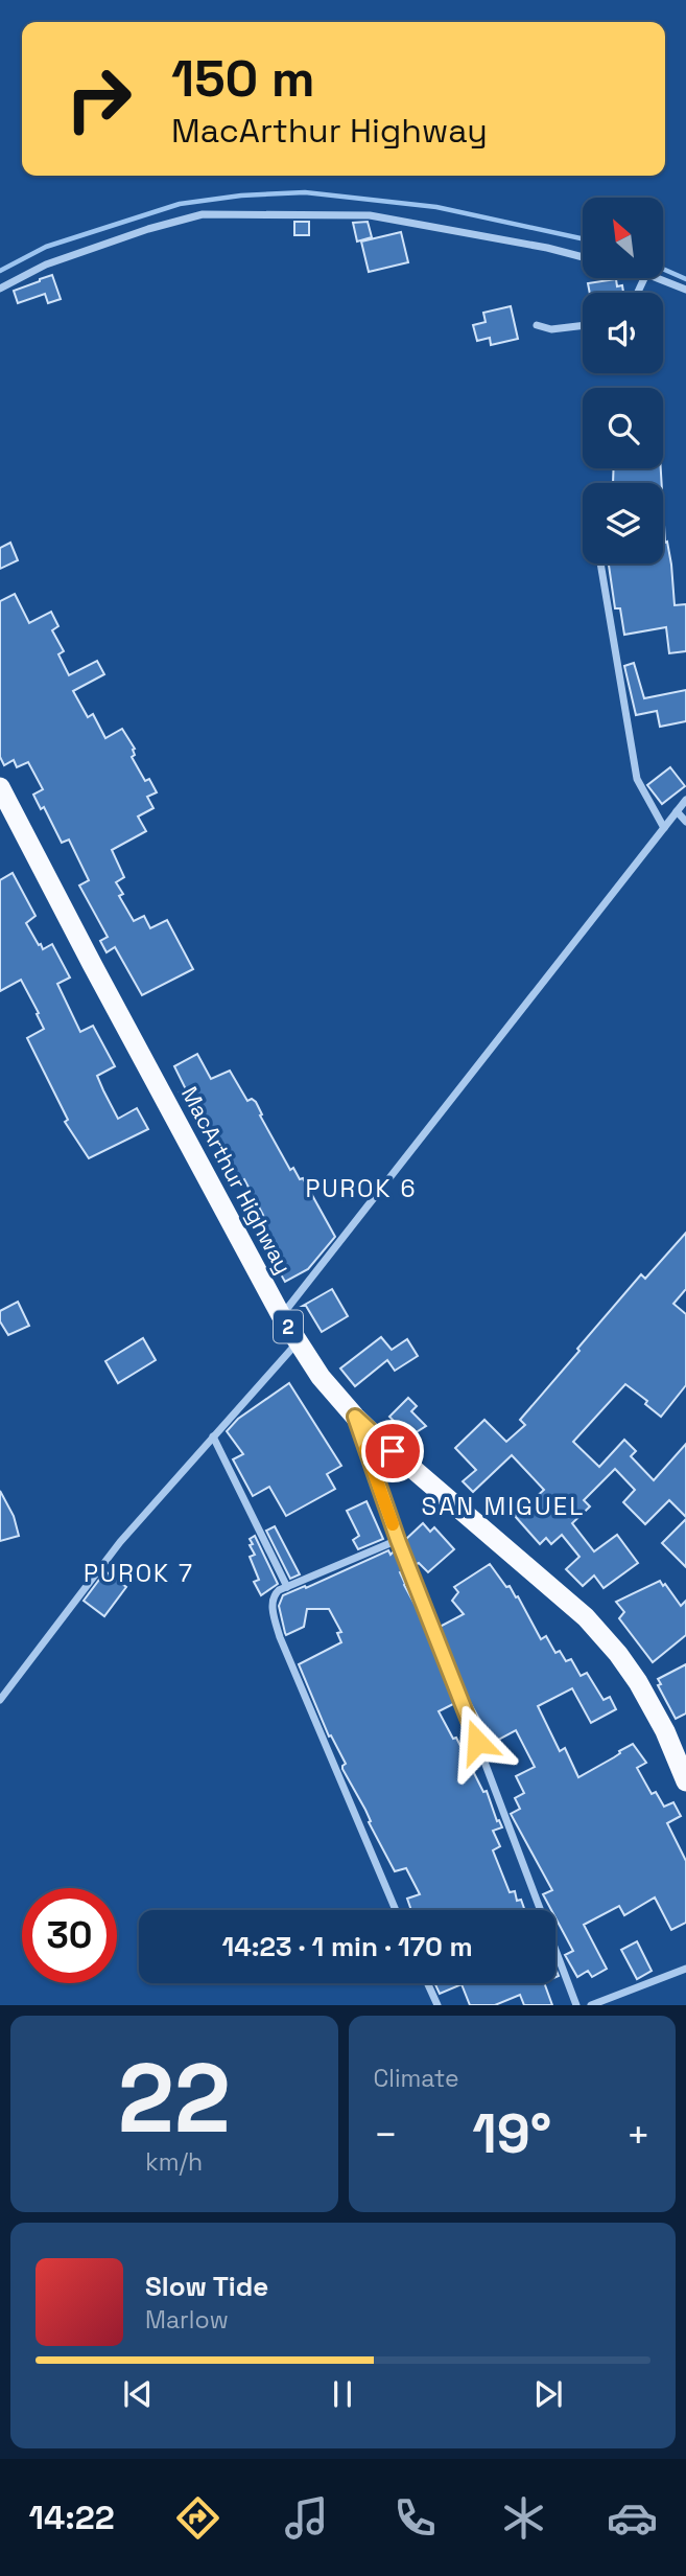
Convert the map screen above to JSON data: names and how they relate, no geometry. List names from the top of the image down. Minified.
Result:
{"streets":{"highway":["MacArthur Highway","2"]},"districts":["PUROK 6","SAN MIGUEL","PUROK 7"],"north":"top left","page":{"turn":["150 m","MacArthur Highway"],"limit":"30","trip":"14:23 · 1 min · 170 m","tile":[["22","km/h"],"Climate"],"heat":["−","19°","+"],"song":["Slow Tide","Marlow"],"tabs":"14:22"}}
